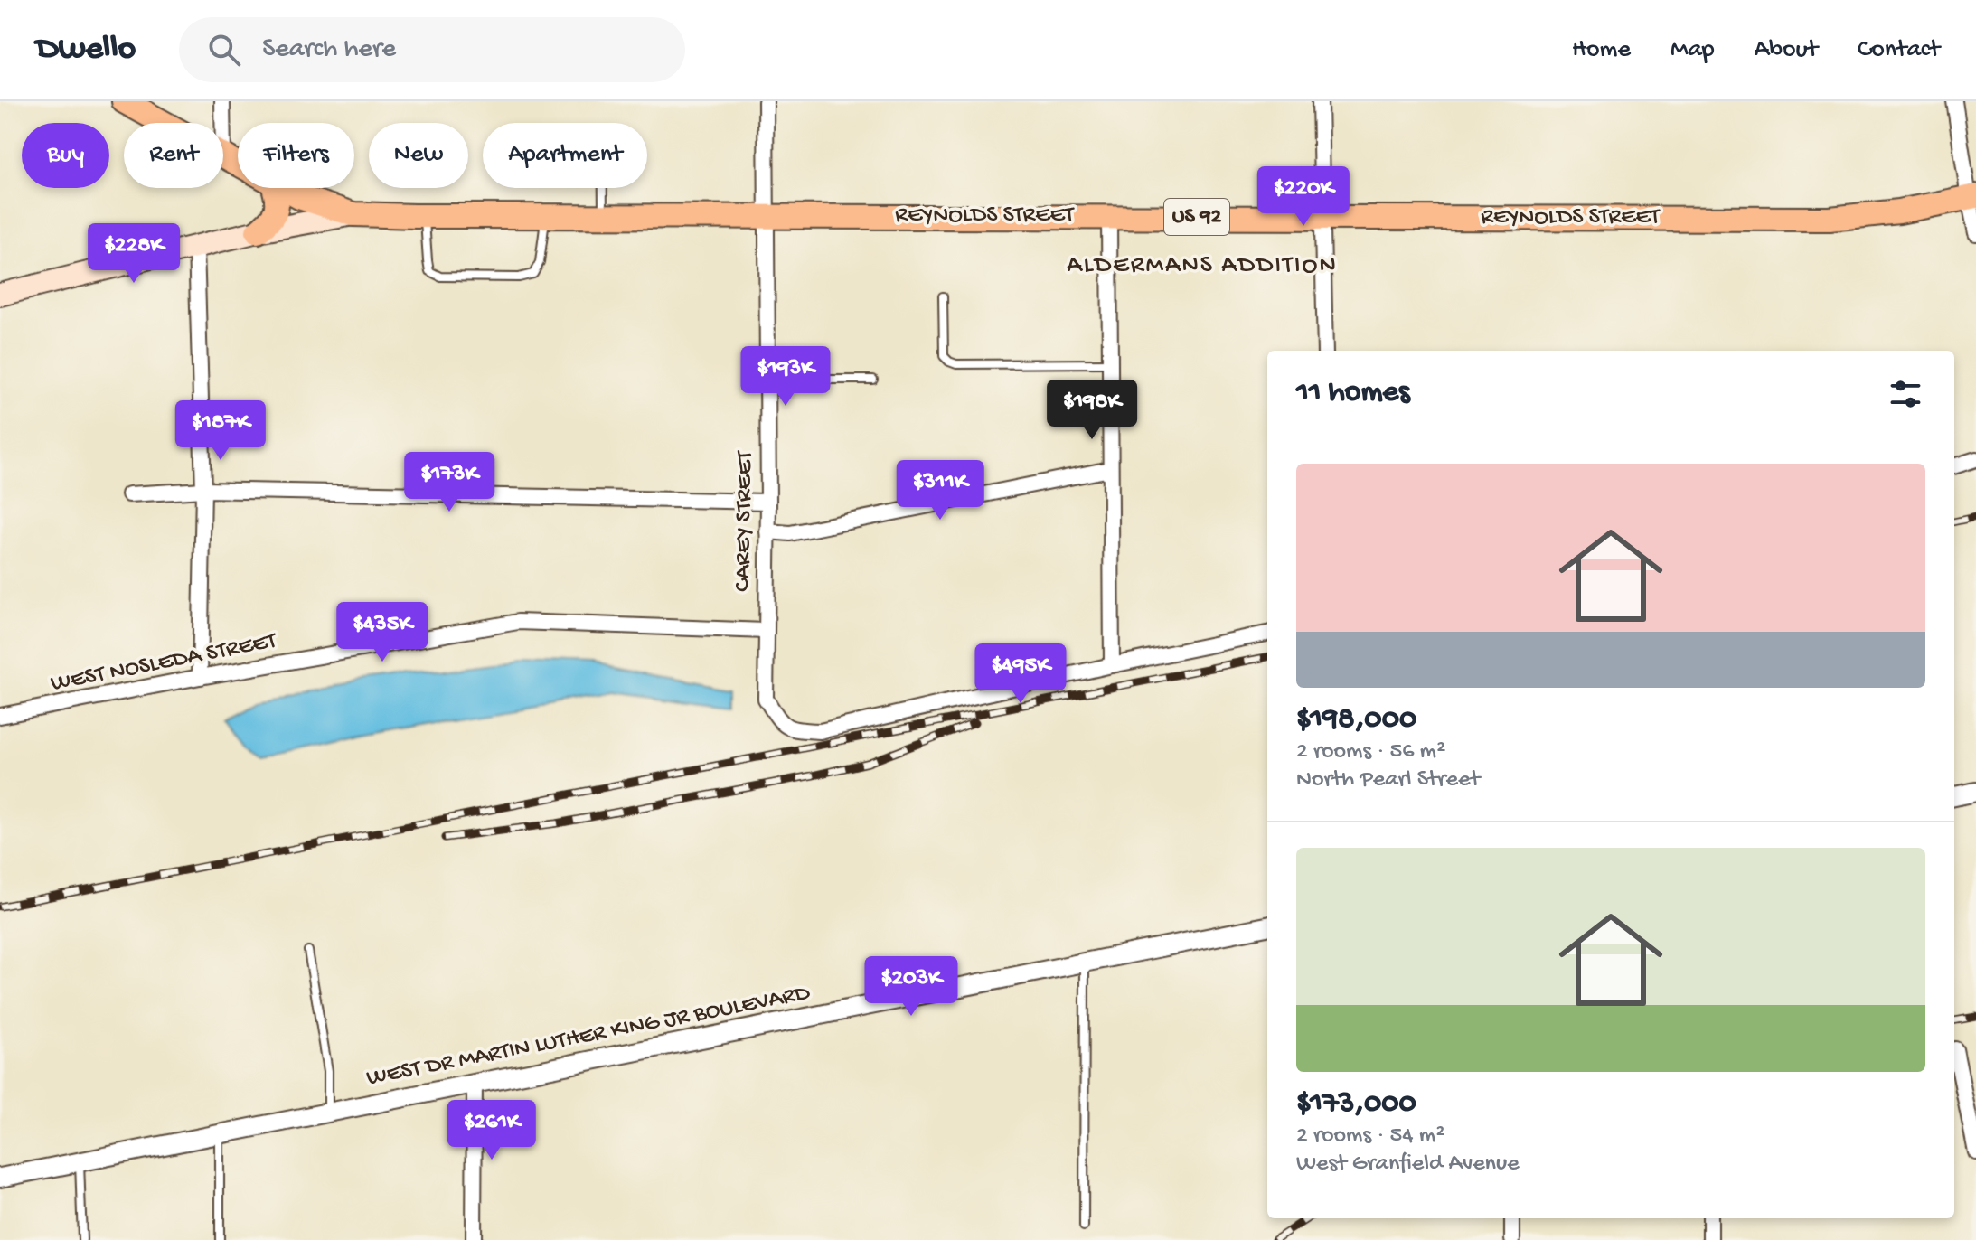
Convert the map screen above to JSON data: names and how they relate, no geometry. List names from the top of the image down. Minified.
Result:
{"streets":{"main road":["REYNOLDS STREET","US 92"],"street":["CAREY STREET","WEST NOSLEDA STREET","WEST DR MARTIN LUTHER KING JR BOULEVARD"]},"crossings":[["REYNOLDS STREET","US 92"],["REYNOLDS STREET","CAREY STREET"],["CAREY STREET","WEST NOSLEDA STREET"]],"districts":["ALDERMANS ADDITION"],"page":{"header":"Dwello","search":"Search here","nav":["Home","Map","About","Contact"],"chip":["Buy","Rent","Filters","New","Apartment"],"price":["$220K","$228K","$193K","$198K","$187K","$173K","$311K","$435K","$495K","$203K","$261K"],"heading":"11 homes","list":[{"name":"$198,000","note":"2 rooms · 56 m² · North Pearl Street"},{"name":"$173,000","note":"2 rooms · 54 m² · West Granfield Avenue"}]}}
